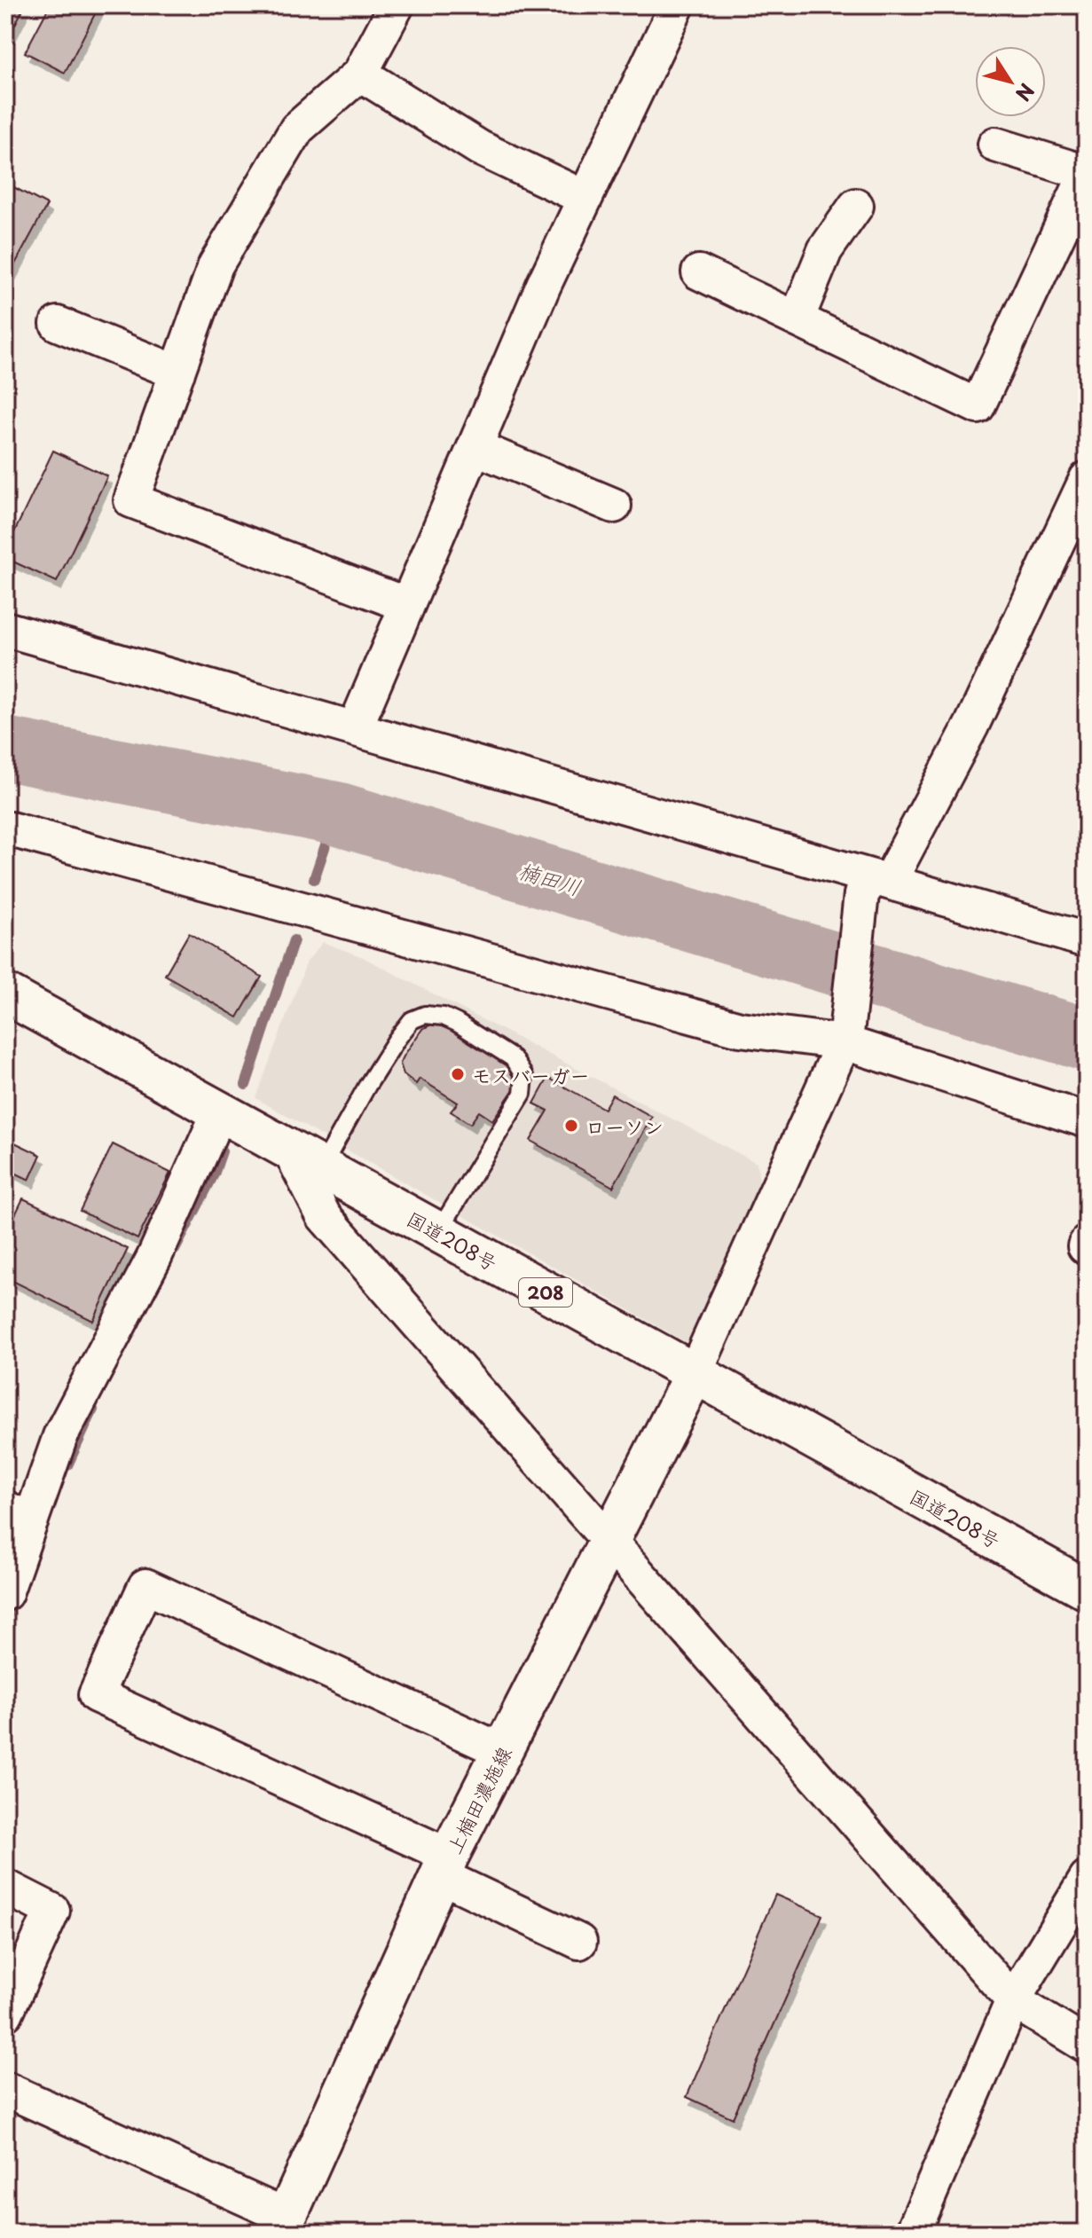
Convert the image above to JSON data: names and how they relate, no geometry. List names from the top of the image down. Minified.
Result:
{"streets":{"main road":["国道208号","208","上楠田濃施線"]},"crossings":[["国道208号","上楠田濃施線"]],"water":["楠田川"],"places":["モスバーガー","ローソン"],"north":"bottom right"}
